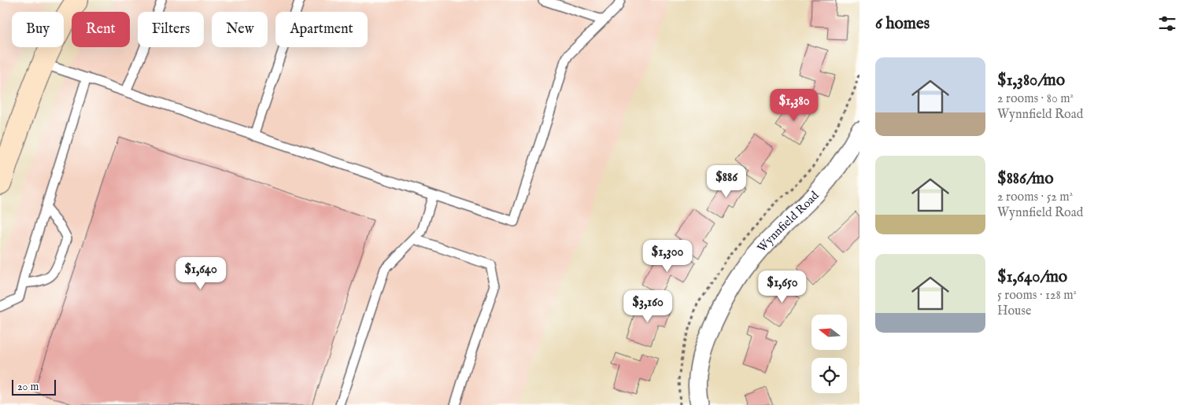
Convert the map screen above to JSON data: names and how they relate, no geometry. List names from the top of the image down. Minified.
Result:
{"streets":{"street":["Wynnfield Road"]},"scale_bar":"20 m","north":"left","page":{"heading":"6 homes","chip":["Buy","Rent","Filters","New","Apartment"],"list":[{"name":"$1,380/mo","note":"2 rooms · 80 m² · Wynnfield Road"},{"name":"$886/mo","note":"2 rooms · 52 m² · Wynnfield Road"},{"name":"$1,640/mo","note":"5 rooms · 128 m² · House"}],"price":["$1,380","$886","$1,300","$1,640","$1,650","$3,160"],"scale":"20 m"}}
